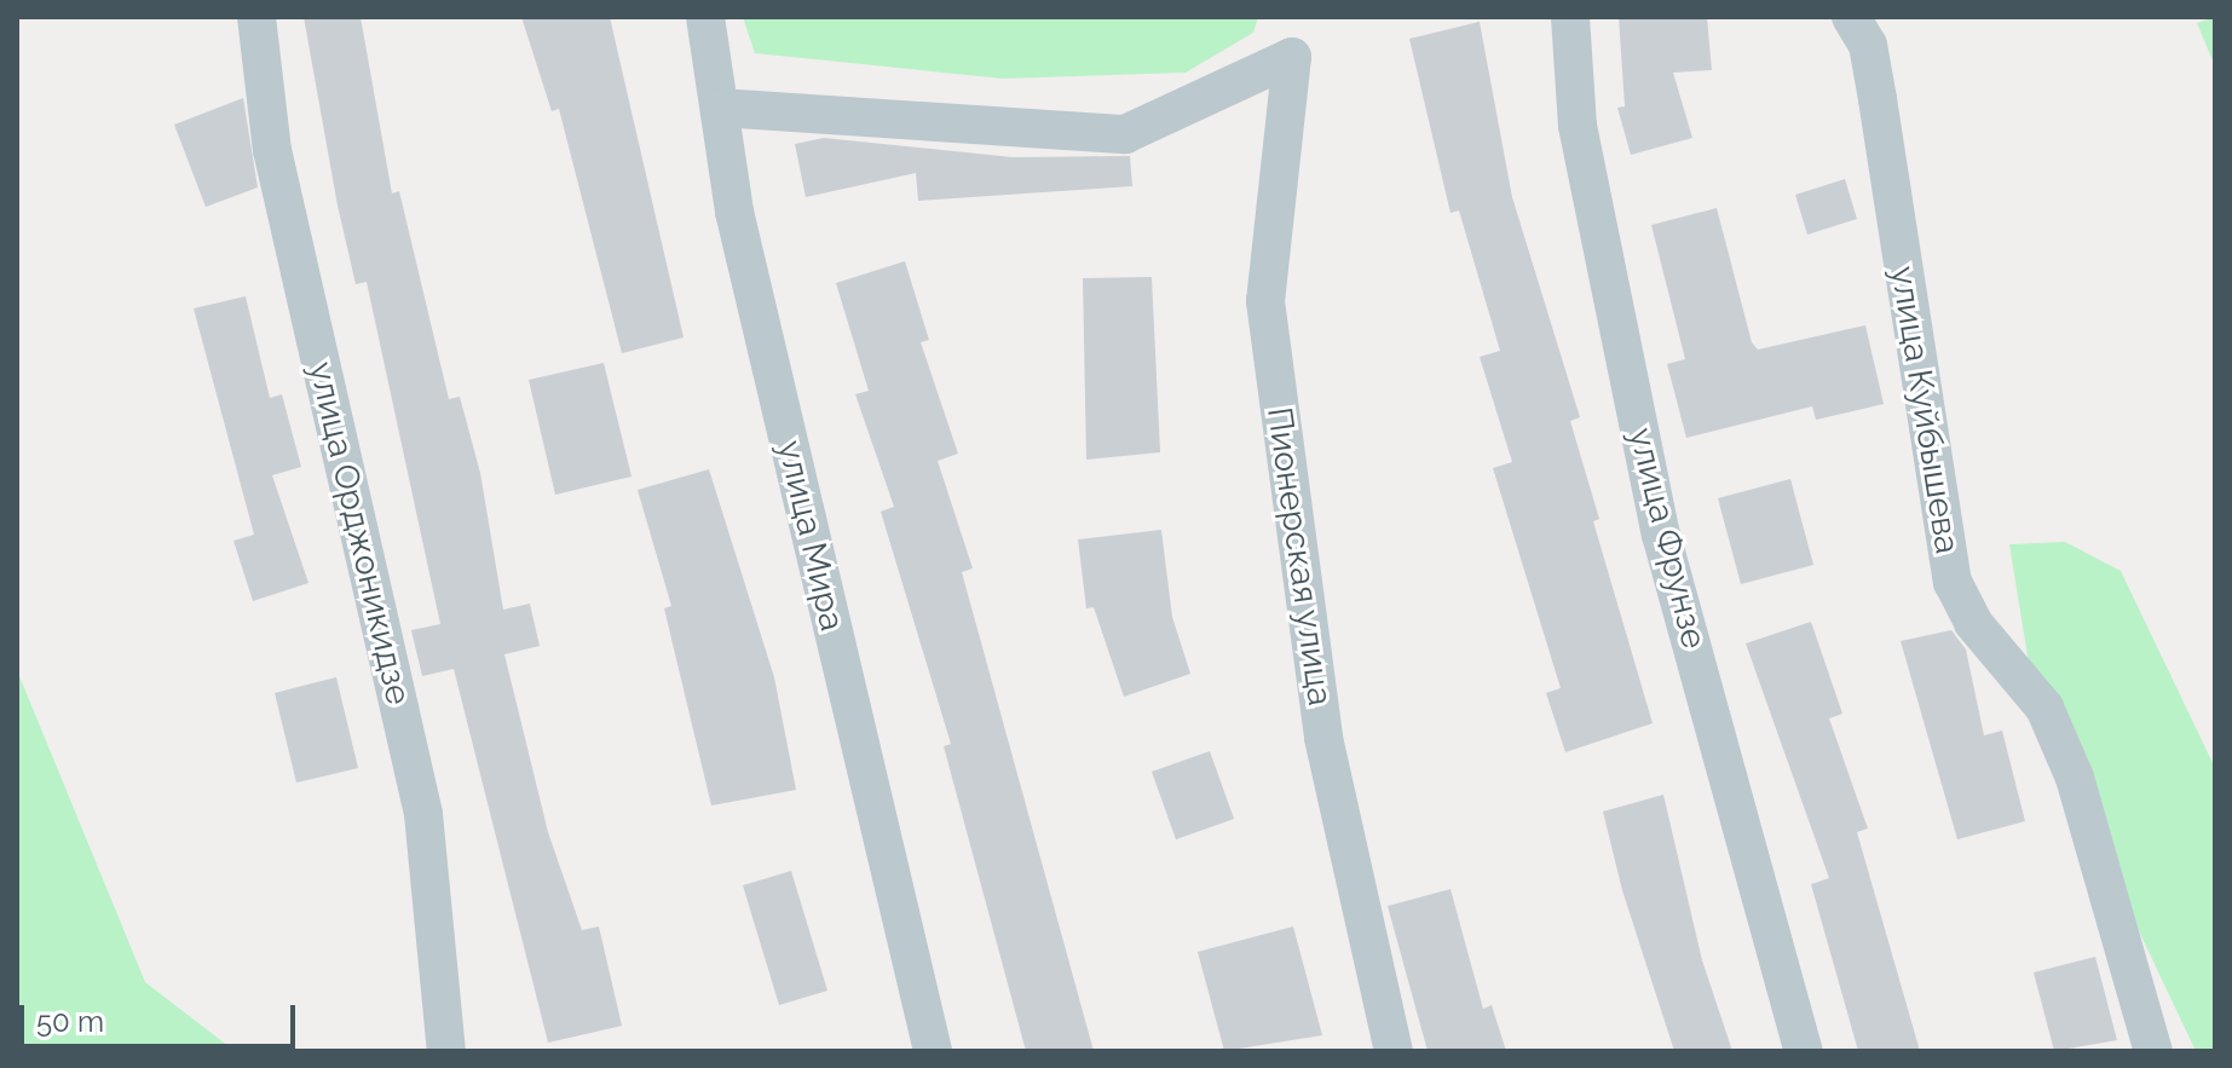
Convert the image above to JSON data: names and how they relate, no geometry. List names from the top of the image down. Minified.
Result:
{"streets":{"street":["улица Куйбышева","улица Орджоникидзе","улица Мира","улица Фрунзе","Пионерская улица"]},"crossings":[["улица Мира","Пионерская улица"]],"scale_bar":"50 m"}
